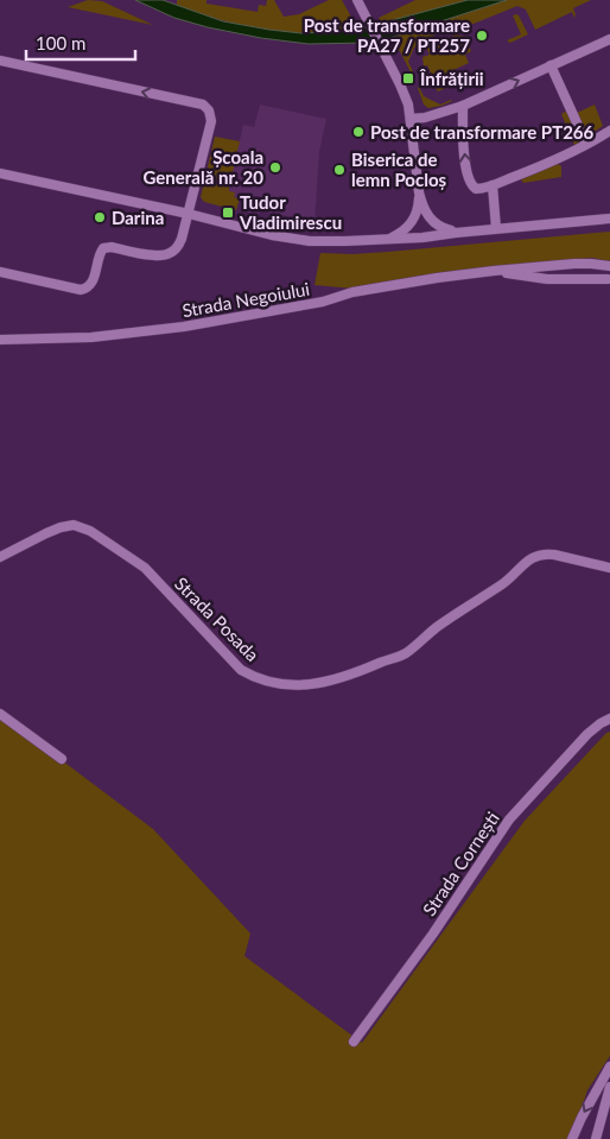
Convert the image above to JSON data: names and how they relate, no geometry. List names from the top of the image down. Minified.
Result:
{"streets":{"street":["Strada Negoiului","Strada Posada","Strada Cornești"]},"places":{"other":["Post de transformare PA27 / PT257","Post de transformare PT266","Școala Generală nr. 20","Biserica de lemn Pocloș","Darina"],"transit":["Înfrățirii","Tudor Vladimirescu"]},"scale_bar":"100 m"}
